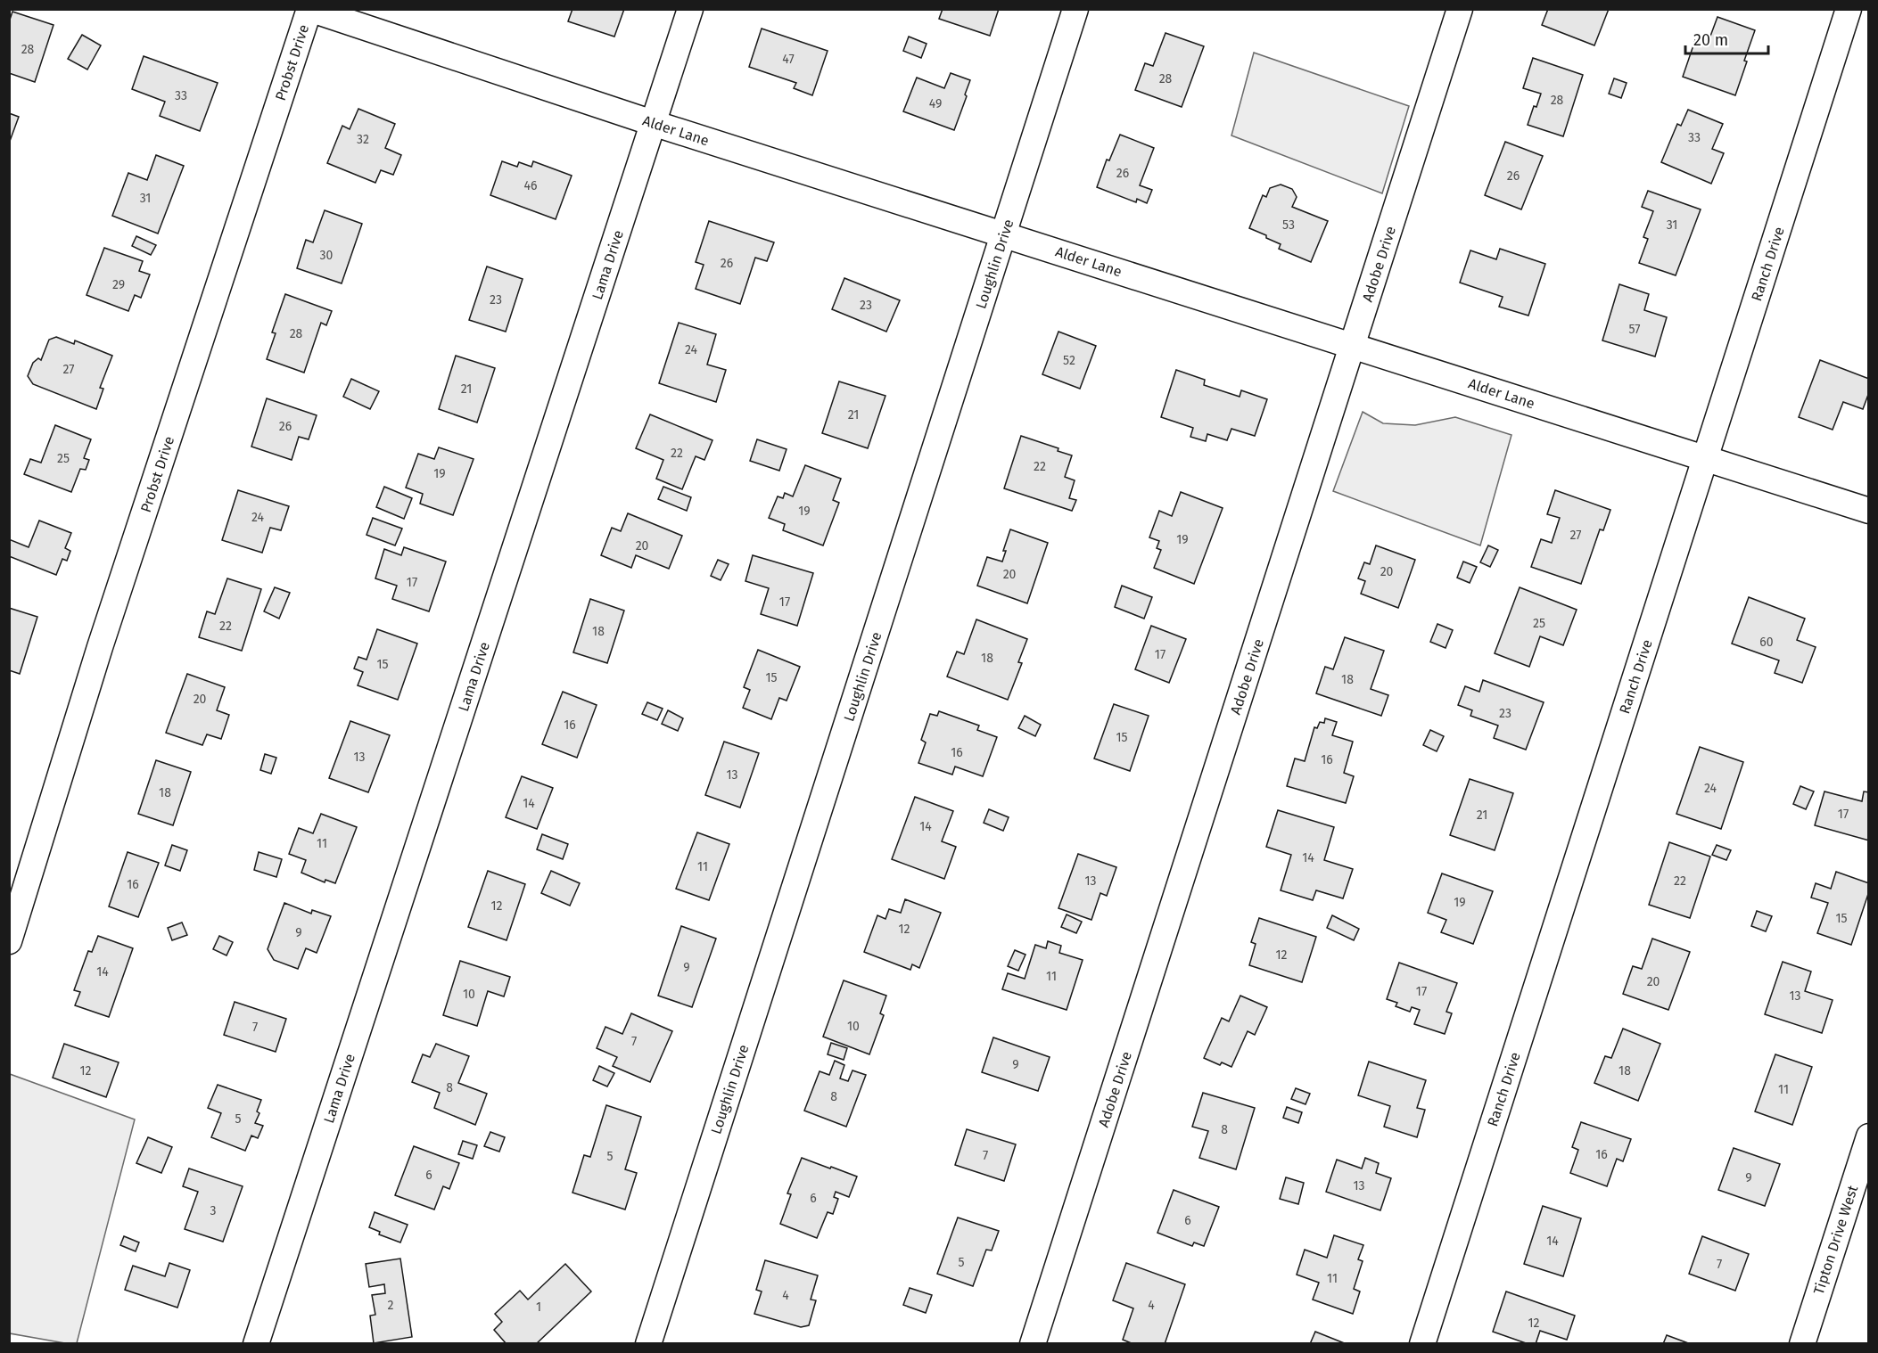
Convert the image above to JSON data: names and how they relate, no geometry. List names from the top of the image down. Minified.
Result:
{"streets":{"street":["Probst Drive","Alder Lane","Loughlin Drive","Adobe Drive","Ranch Drive","Lama Drive","Tipton Drive West"]},"crossings":[["Probst Drive","Alder Lane"],["Alder Lane","Loughlin Drive"],["Alder Lane","Adobe Drive"],["Alder Lane","Ranch Drive"],["Alder Lane","Lama Drive"]],"house_numbers":["28","47","28","33","28","49","33","32","26","26","46","31","53","31","30","26","29","23","23","57","28","24","52","27","21","21","26","22","25","22","19","19","24","27","19","20","20","20","17","17","25","22","18","60","17","18","15","15","18","20","23","16","15","16","13","16","13","24","18","14","17","21","14","11","14","11","13","22","16","19","12","15","12","9","12","9","14","11","20","17","10","13","10","7","7","9","12","18","8","11","8","5","8","16","7","5","6","9","13","6","3","6","14","5","7","11","4","2","4","1","12"],"scale_bar":"20 m"}
